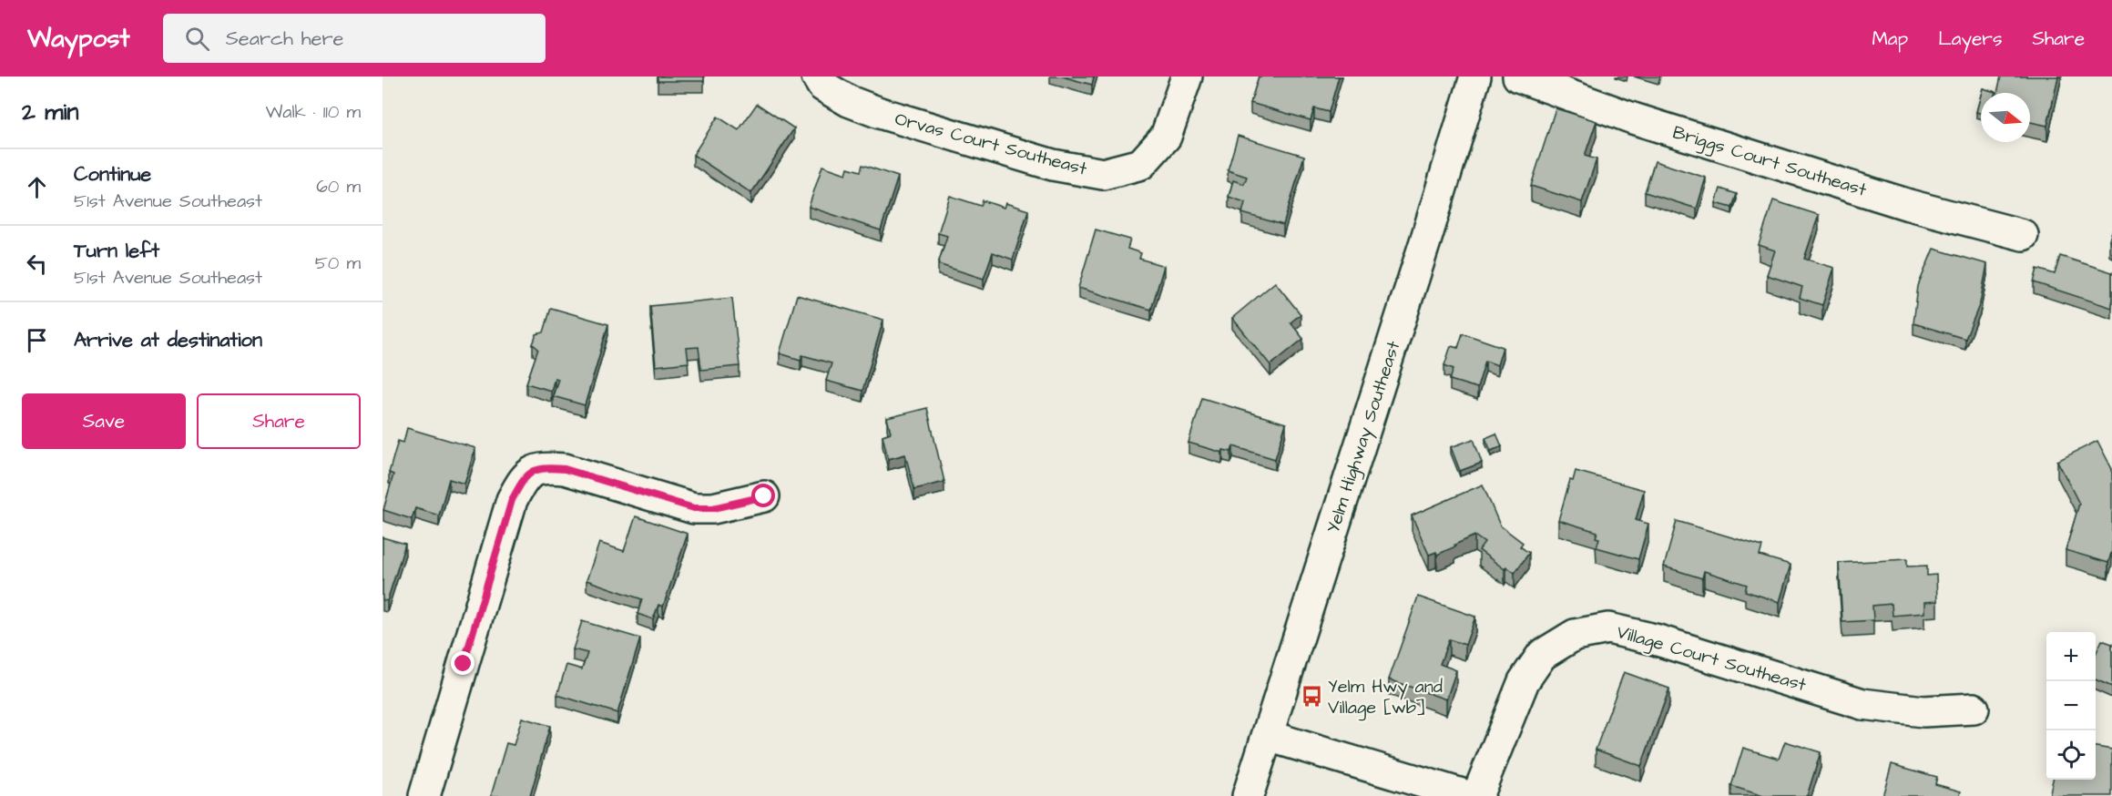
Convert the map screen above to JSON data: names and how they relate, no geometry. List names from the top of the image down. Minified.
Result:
{"streets":{"street":["Orvas Court Southeast","Briggs Court Southeast","Yelm Highway Southeast","Village Court Southeast"]},"places":{"bus stop":["Yelm Hwy and Village [wb]"]},"north":"right","page":{"header":"Waypost","search":"Search here","nav":["Map","Layers","Share"],"heading":["2 min","Walk · 110 m"],"list":[["Continue","51st Avenue Southeast","60 m"],["Turn left","51st Avenue Southeast","50 m"],"Arrive at destination"],"buttons":["Save","Share"],"map_buttons":["+","−"]}}
